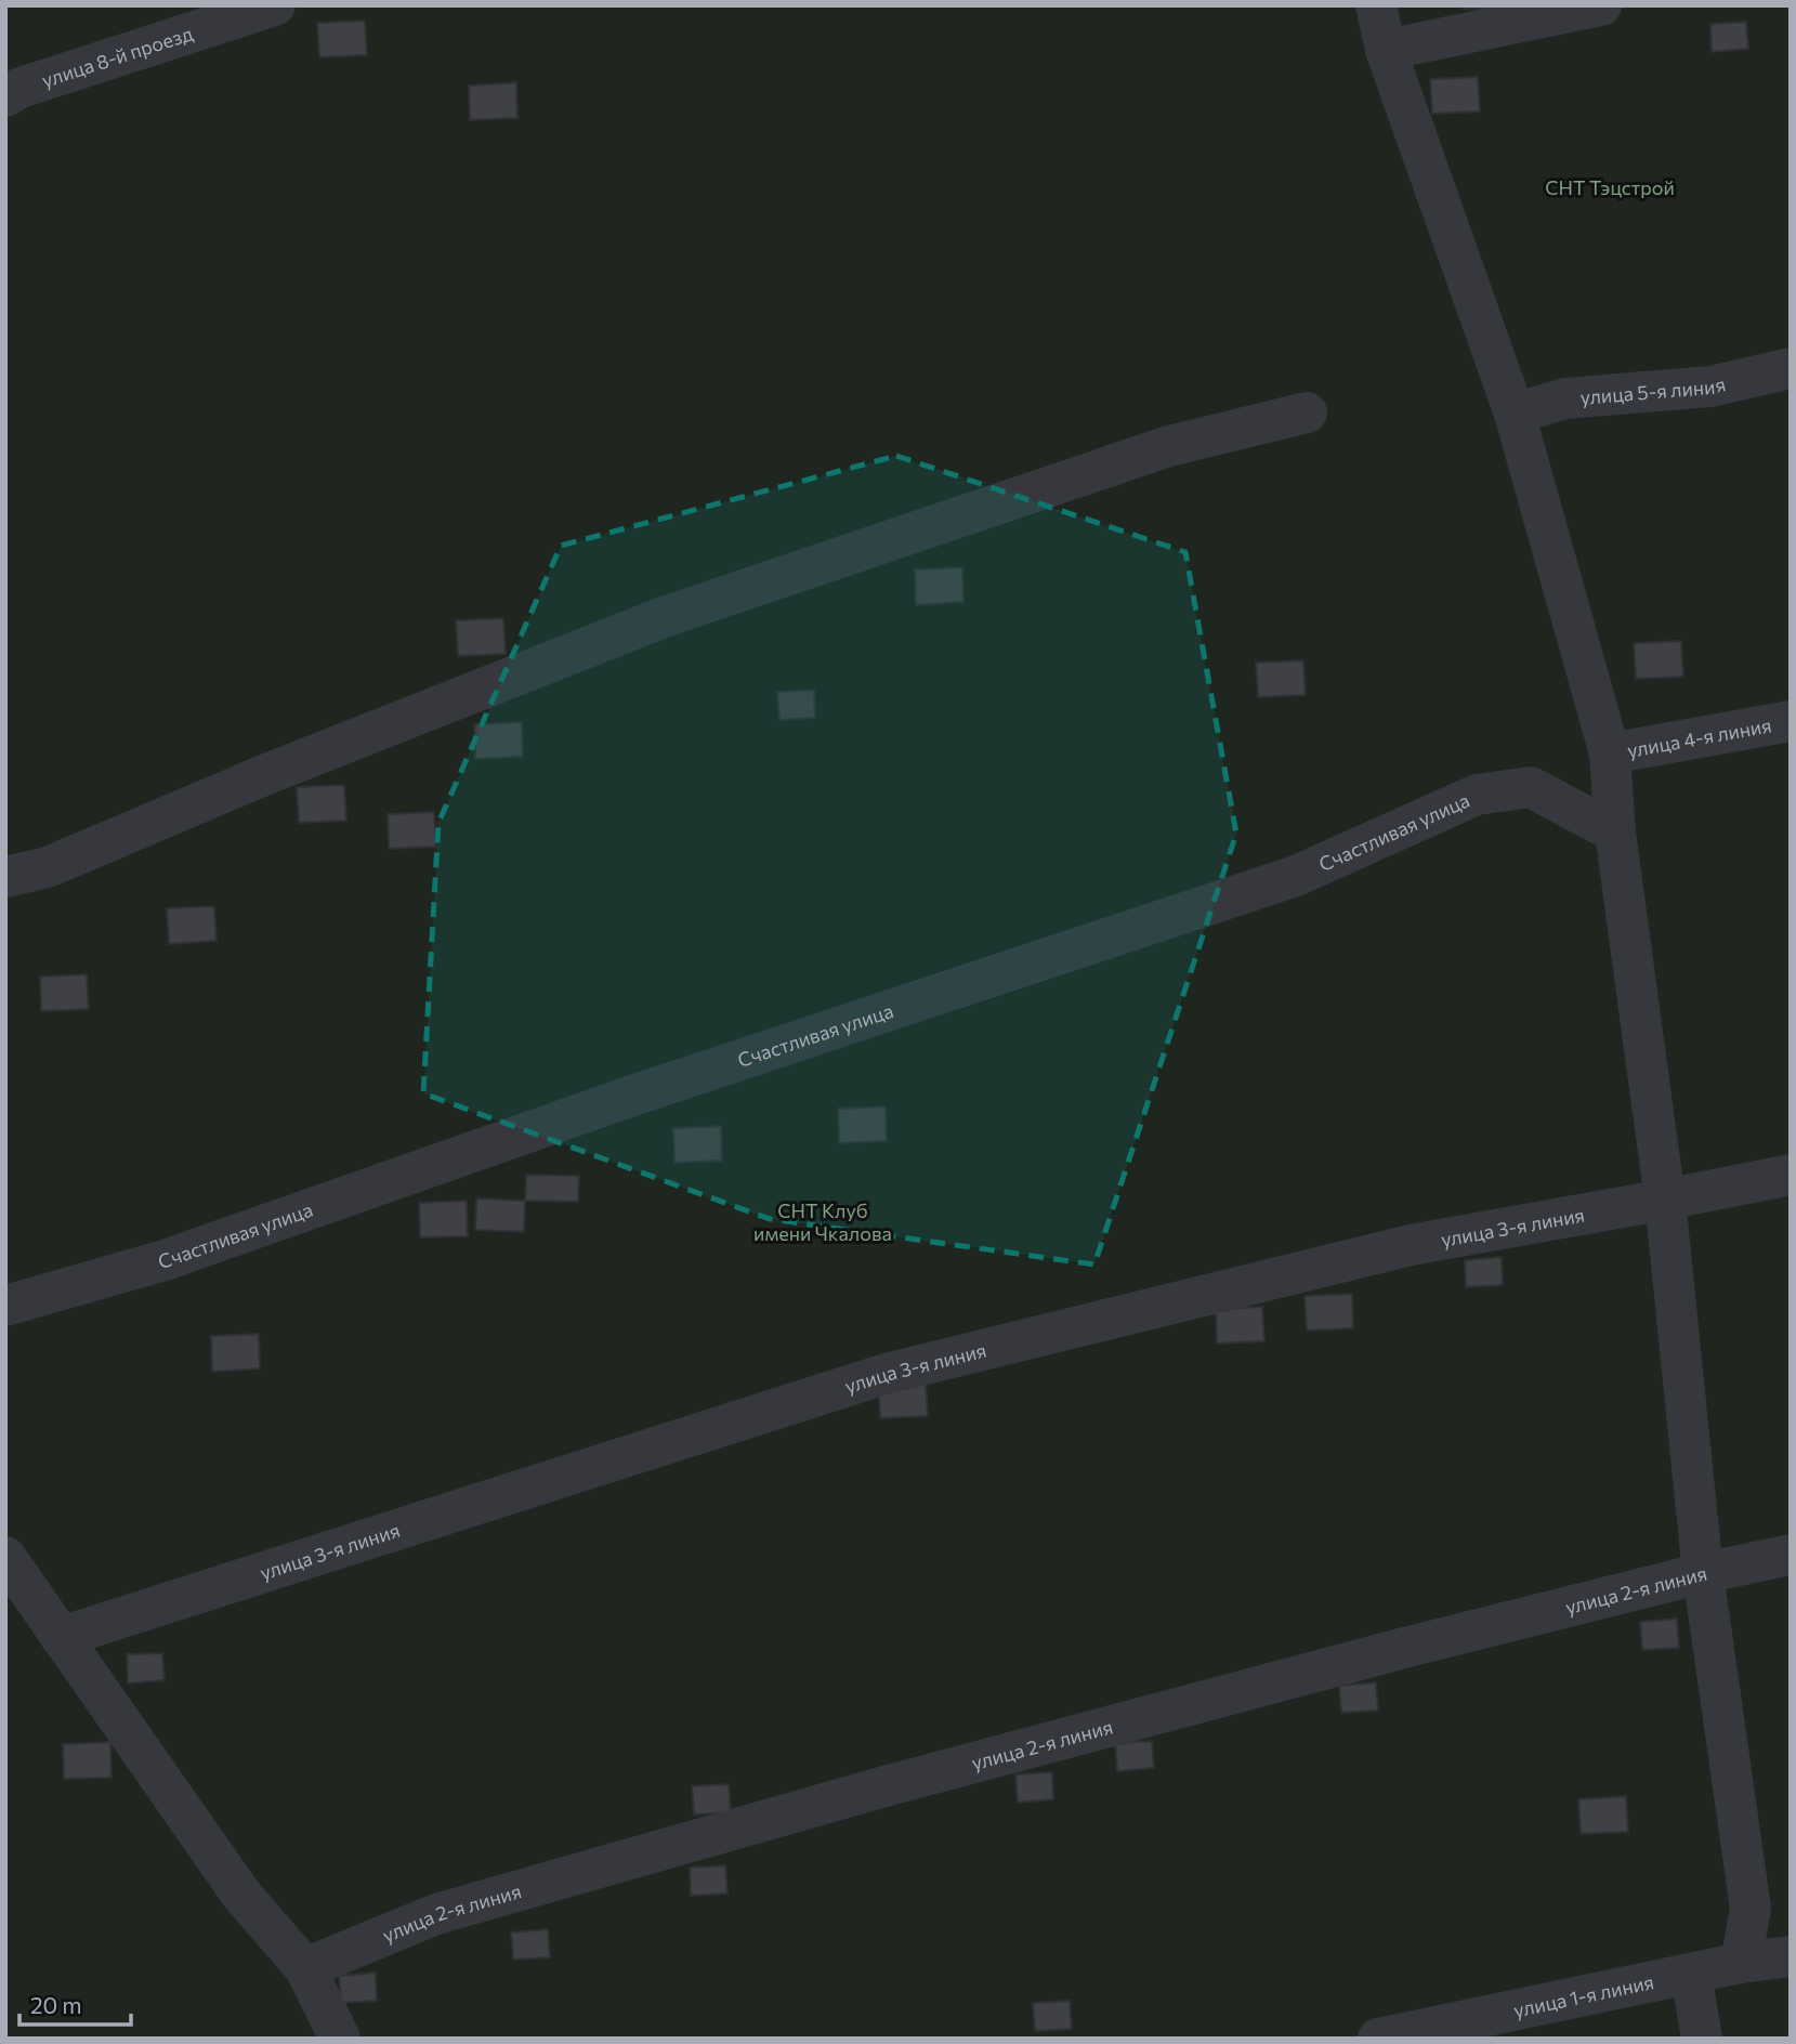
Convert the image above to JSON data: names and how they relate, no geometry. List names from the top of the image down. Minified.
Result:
{"streets":{"street":["улица 8-й проезд","улица 5-я линия","улица 4-я линия","Счастливая улица","улица 3-я линия","улица 2-я линия","улица 1-я линия"]},"parks":["СНТ Тэцстрой","СНТ Клуб имени Чкалова"],"scale_bar":"20 m"}
